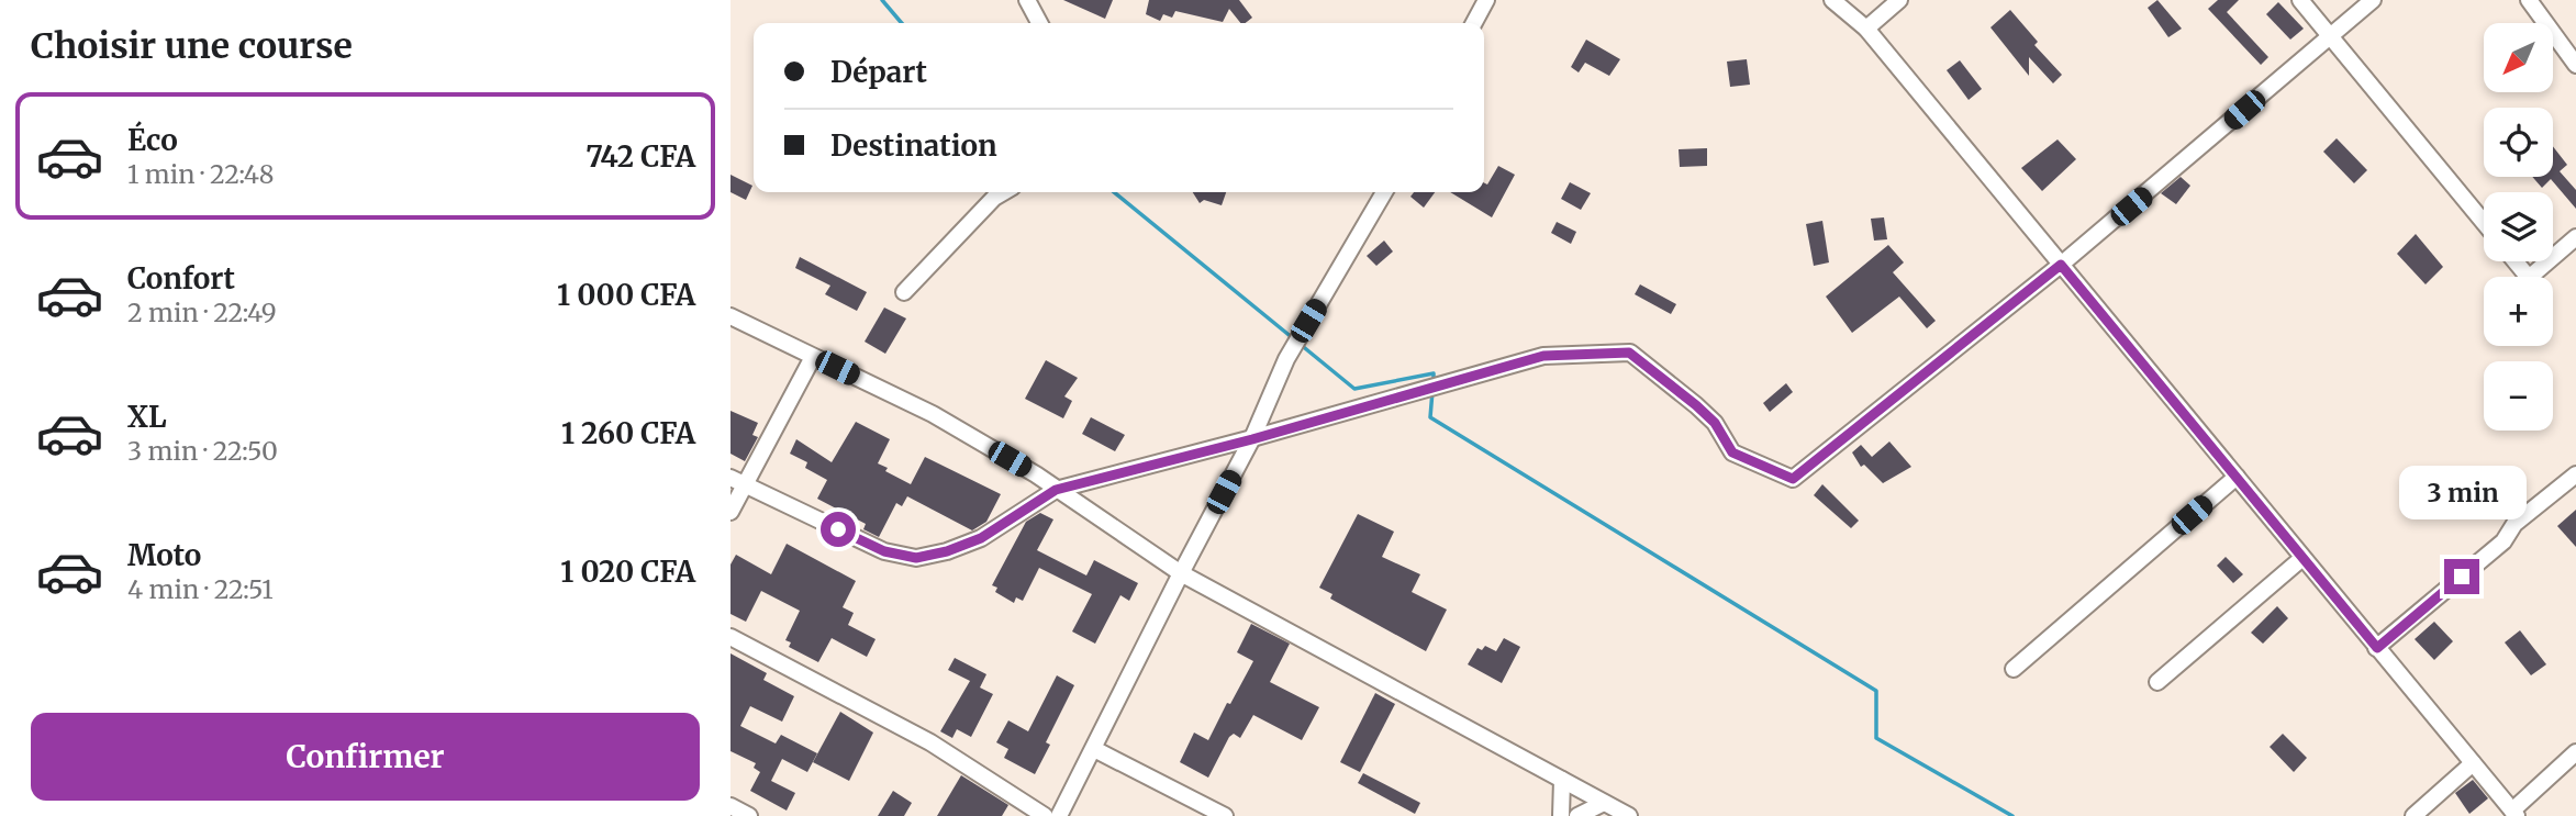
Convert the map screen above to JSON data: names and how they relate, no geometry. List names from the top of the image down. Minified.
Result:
{"north":"bottom left","page":{"heading":"Choisir une course","map_buttons":["+","−"],"banner":["Départ","Destination"],"list":[{"name":"Éco","note":"1 min · 22:48","value":"742 CFA"},{"name":"Confort","note":"2 min · 22:49","value":"1 000 CFA"},{"name":"XL","note":"3 min · 22:50","value":"1 260 CFA"},{"name":"Moto","note":"4 min · 22:51","value":"1 020 CFA"}],"bubble":"3 min","buttons":"Confirmer"}}
